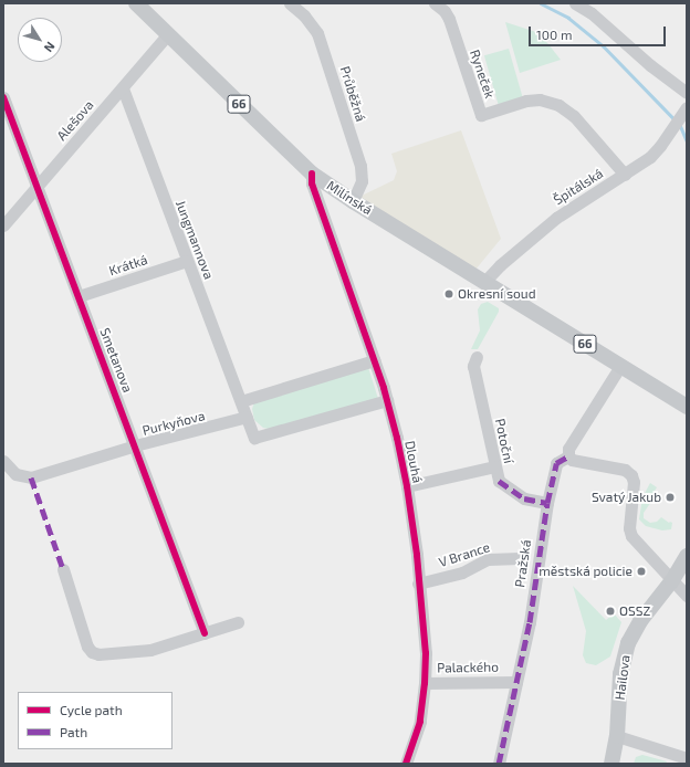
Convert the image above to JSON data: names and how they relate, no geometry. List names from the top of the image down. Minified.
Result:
{"streets":{"main road":["66","Milínská","Hailova"],"street":["Ryneček","Průběžná","Alešova","Špitálská","Jungmannova","Krátká","Smetanova","Purkyňova","Potoční","Dlouhá","V Brance","Pražská","Palackého"]},"crossings":[["Ryneček","Špitálská"],["Průběžná","Milínská"],["66","Milínská"],["Alešova","Milínská"],["Alešova","Jungmannova"],["Alešova","Smetanova"],["Špitálská","Milínská"],["Milínská","Dlouhá"],["Jungmannova","Krátká"],["Jungmannova","Purkyňova"],["Jungmannova","Dlouhá"],["Krátká","Smetanova"],["Smetanova","Purkyňova"],["Potoční","Pražská"],["Dlouhá","V Brance"],["Dlouhá","Palackého"],["Pražská","Palackého"]],"places":["Okresní soud","Svatý Jakub","městská policie","OSSZ"],"legend":["Cycle path","Path"],"scale_bar":"100 m","north":"bottom right"}
